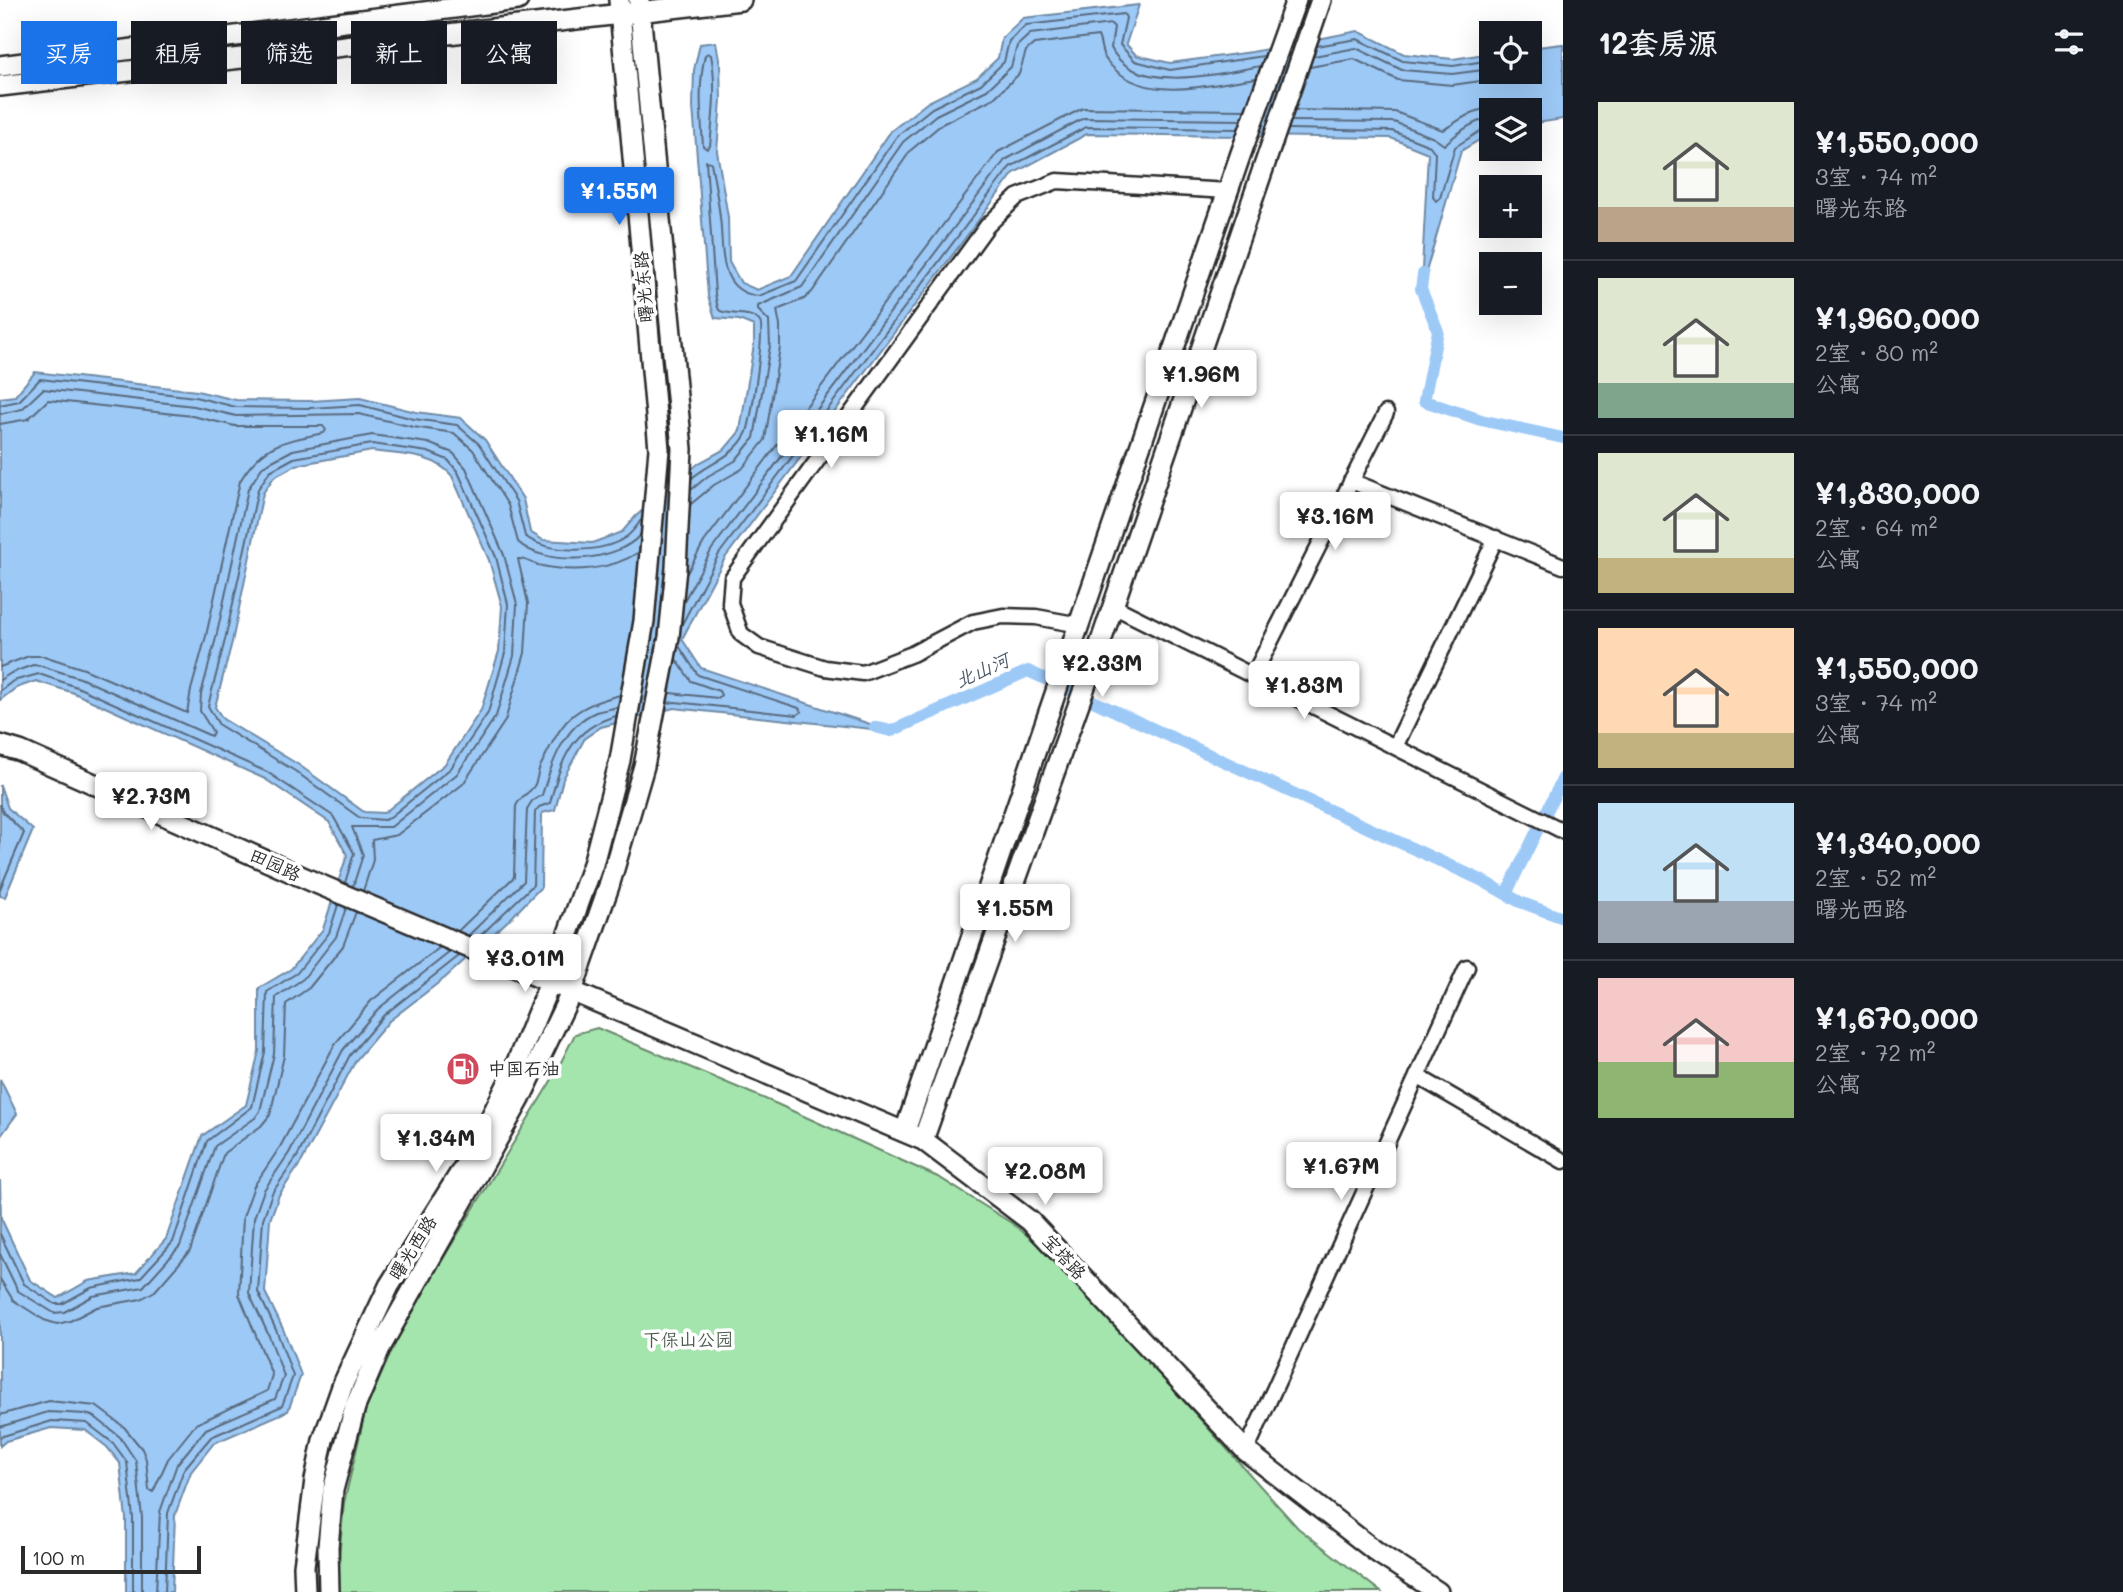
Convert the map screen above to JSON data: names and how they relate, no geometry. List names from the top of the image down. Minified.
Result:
{"streets":{"main road":["曙光东路","田园路","曙光西路","宝塔路"]},"crossings":[["曙光东路","曙光西路"],["田园路","曙光西路"],["田园路","宝塔路"],["曙光西路","宝塔路"]],"water":["北山河"],"parks":["下保山公园"],"places":{"fuel station":["中国石油"]},"scale_bar":"100 m","page":{"heading":"12套房源","map_buttons":["+","−"],"chip":["买房","租房","筛选","新上","公寓"],"list":[{"name":"¥1,550,000","note":"3室 · 74 m² · 曙光东路"},{"name":"¥1,960,000","note":"2室 · 80 m² · 公寓"},{"name":"¥1,830,000","note":"2室 · 64 m² · 公寓"},{"name":"¥1,550,000","note":"3室 · 74 m² · 公寓"},{"name":"¥1,340,000","note":"2室 · 52 m² · 曙光西路"},{"name":"¥1,670,000","note":"2室 · 72 m² · 公寓"}],"price":["¥1.55M","¥1.96M","¥1.16M","¥3.16M","¥2.33M","¥1.83M","¥2.73M","¥1.55M","¥3.01M","¥1.34M","¥1.67M","¥2.08M"],"scale":"100 m"}}
